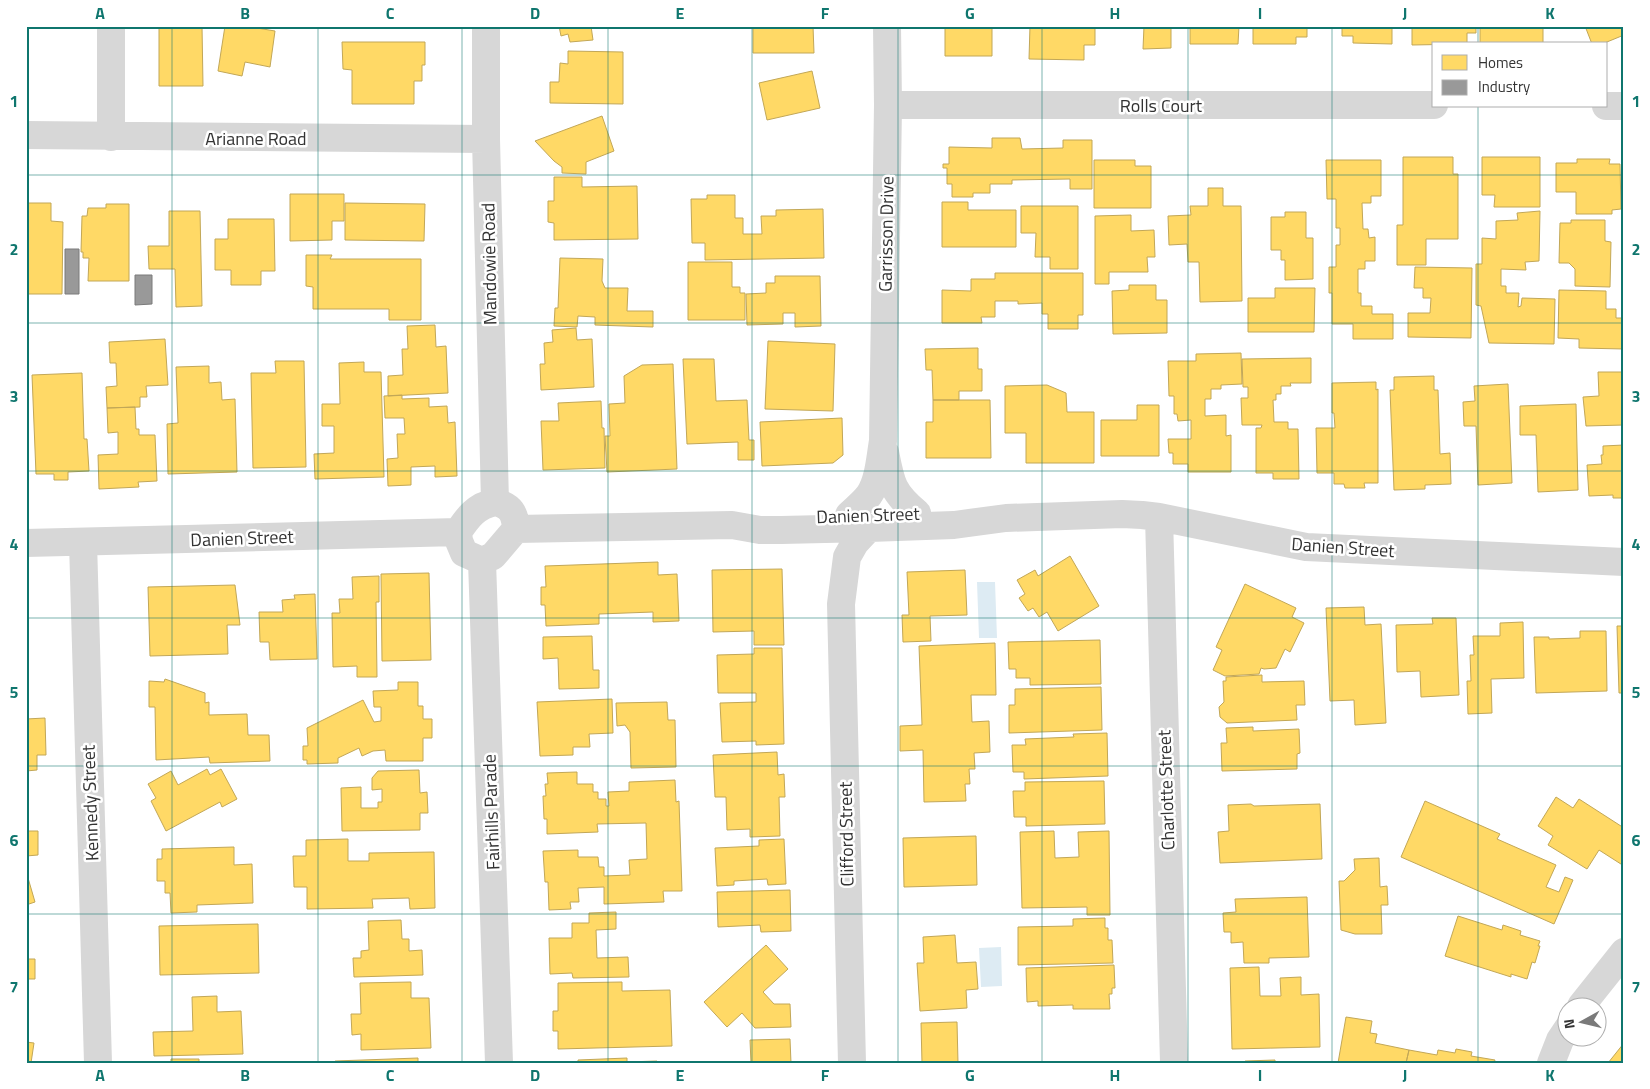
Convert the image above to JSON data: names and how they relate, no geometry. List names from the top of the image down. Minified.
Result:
{"streets":{"street":["Rolls Court","Arianne Road","Garrisson Drive","Mandowie Road","Danien Street","Charlotte Street","Kennedy Street","Fairhills Parade","Clifford Street"]},"crossings":[["Rolls Court","Garrisson Drive"],["Arianne Road","Mandowie Road"],["Garrisson Drive","Danien Street"],["Garrisson Drive","Clifford Street"],["Mandowie Road","Danien Street"],["Mandowie Road","Fairhills Parade"],["Danien Street","Charlotte Street"],["Danien Street","Kennedy Street"],["Danien Street","Fairhills Parade"],["Danien Street","Clifford Street"]],"legend":["Homes","Industry"],"north":"left","grid":{"columns":["A","B","C","D","E","F","G","H","I","J","K"],"rows":["1","2","3","4","5","6","7"]}}
